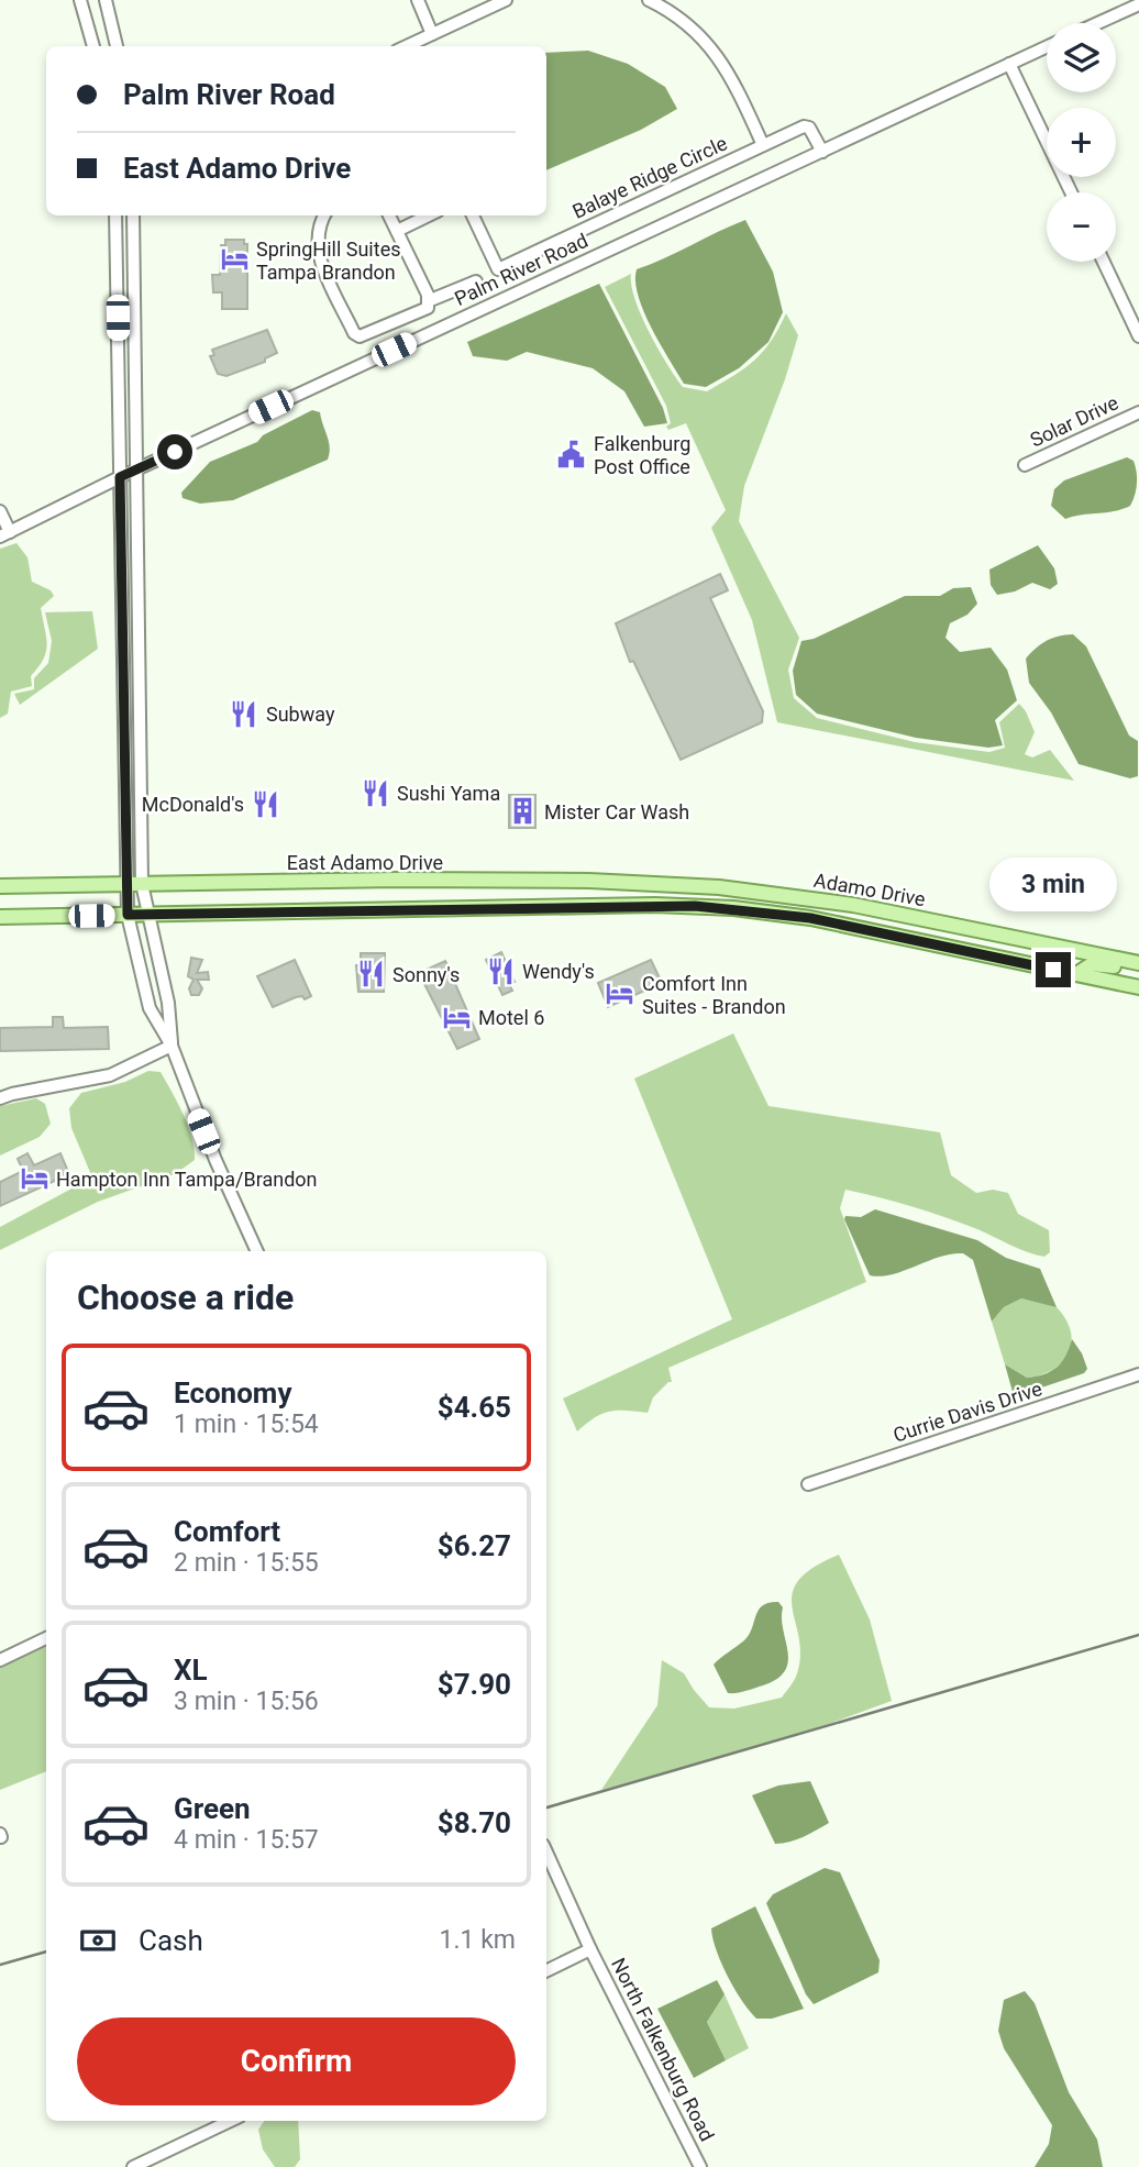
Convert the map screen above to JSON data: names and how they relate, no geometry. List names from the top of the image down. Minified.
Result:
{"streets":{"main road":["East Adamo Drive","Adamo Drive"],"street":["Balaye Ridge Circle","Palm River Road","Solar Drive","Currie Davis Drive","North Falkenburg Road"]},"crossings":[["Balaye Ridge Circle","Palm River Road"],["East Adamo Drive","Adamo Drive"]],"places":{"hotel":["SpringHill Suites Tampa Brandon","Comfort Inn Suites - Brandon","Motel 6","Hampton Inn Tampa/Brandon"],"public building":["Falkenburg Post Office"],"restaurant":["Subway","Sushi Yama","McDonald's","Wendy's","Sonny's"],"building":["Mister Car Wash"]},"page":{"map_buttons":["+","−"],"banner":["Palm River Road","East Adamo Drive"],"bubble":"3 min","heading":"Choose a ride","list":[{"name":"Economy","note":"1 min · 15:54","value":"$4.65"},{"name":"Comfort","note":"2 min · 15:55","value":"$6.27"},{"name":"XL","note":"3 min · 15:56","value":"$7.90"},{"name":"Green","note":"4 min · 15:57","value":"$8.70"}],"pay":["Cash","1.1 km"],"buttons":"Confirm"}}
